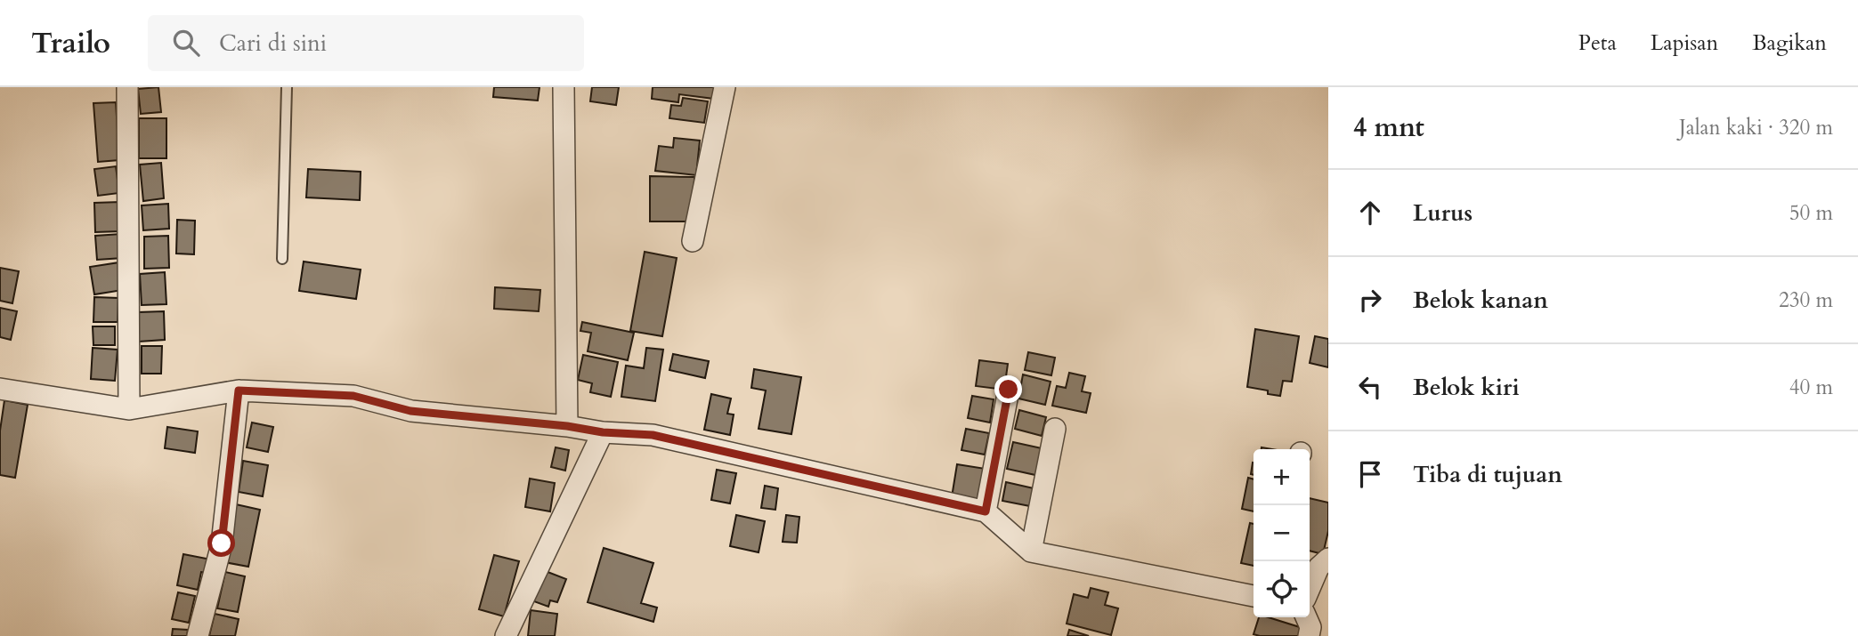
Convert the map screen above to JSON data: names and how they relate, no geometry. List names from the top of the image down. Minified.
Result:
{"page":{"header":"Trailo","search":"Cari di sini","nav":["Peta","Lapisan","Bagikan"],"heading":["4 mnt","Jalan kaki · 320 m"],"list":[["Lurus","50 m"],["Belok kanan","230 m"],["Belok kiri","40 m"],"Tiba di tujuan"],"map_buttons":["+","−"]}}
